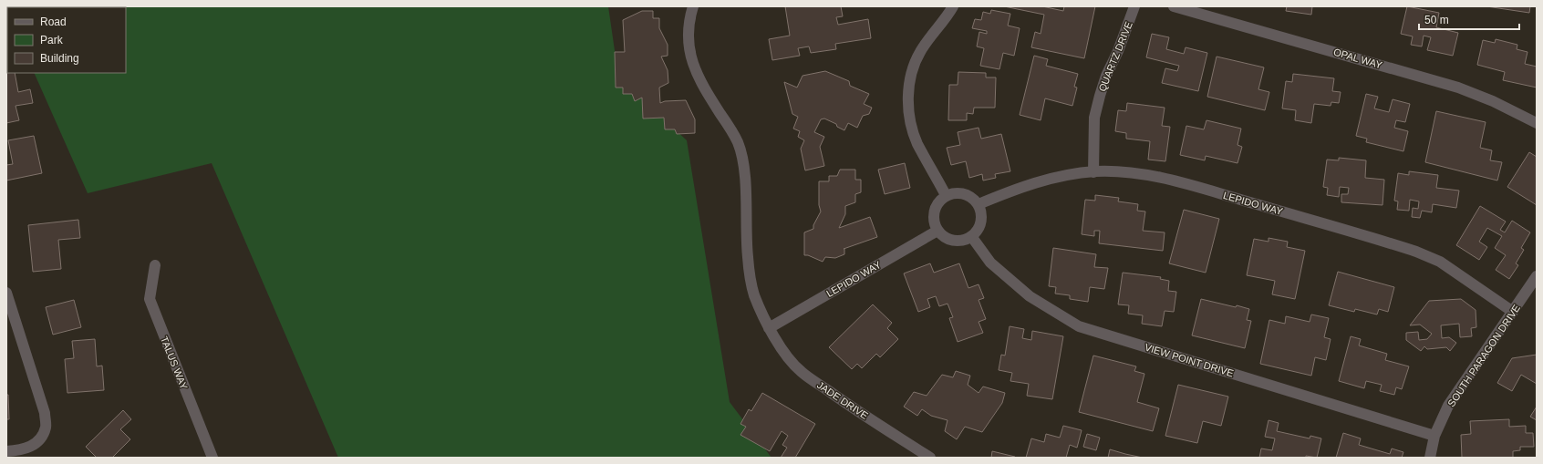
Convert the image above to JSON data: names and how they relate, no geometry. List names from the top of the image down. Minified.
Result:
{"streets":{"street":["QUARTZ DRIVE","OPAL WAY","LEPIDO WAY","SOUTH PARAGON DRIVE","VIEW POINT DRIVE","TALUS WAY","JADE DRIVE"]},"crossings":[["QUARTZ DRIVE","LEPIDO WAY"],["LEPIDO WAY","SOUTH PARAGON DRIVE"],["LEPIDO WAY","VIEW POINT DRIVE"],["LEPIDO WAY","JADE DRIVE"],["SOUTH PARAGON DRIVE","VIEW POINT DRIVE"]],"legend":["Road","Park","Building"],"scale_bar":"50 m"}
